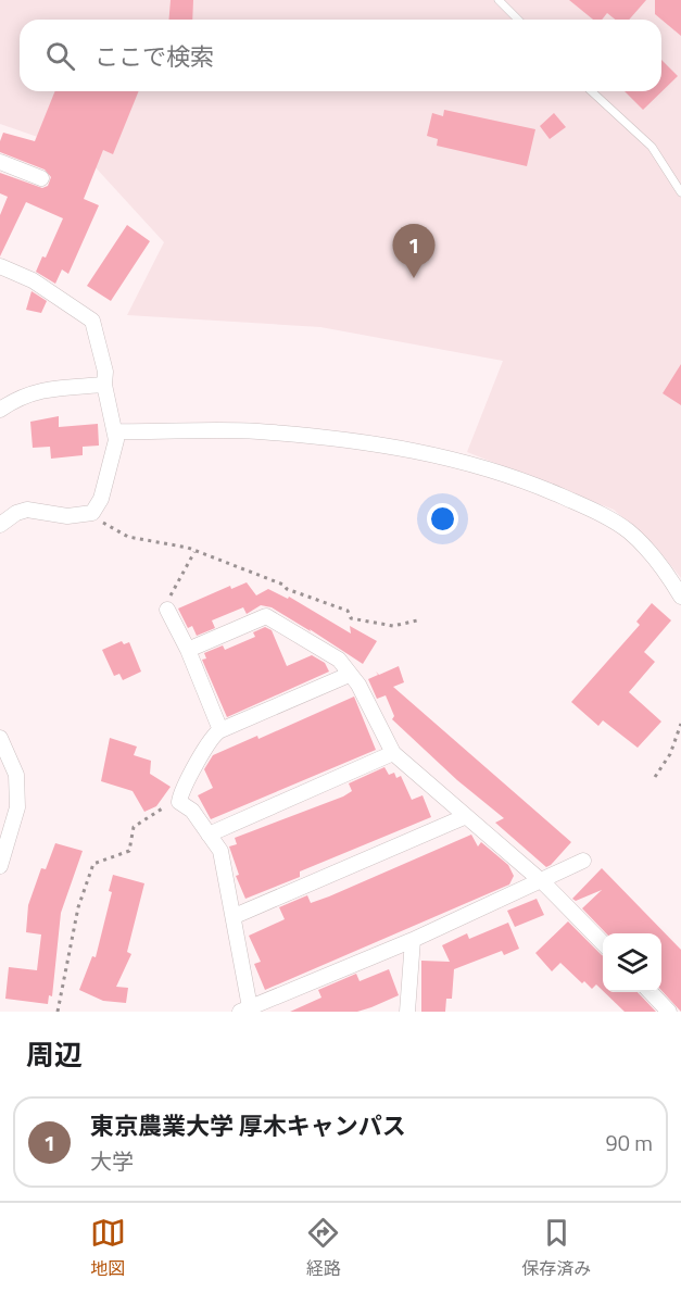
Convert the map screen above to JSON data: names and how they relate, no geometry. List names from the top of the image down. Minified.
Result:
{"page":{"search":"ここで検索","pins":"1","heading":"周辺","list":[{"mark":"1","name":"東京農業大学 厚木キャンパス","note":"大学","value":"90 m"}],"nav":["地図","経路","保存済み"]}}
